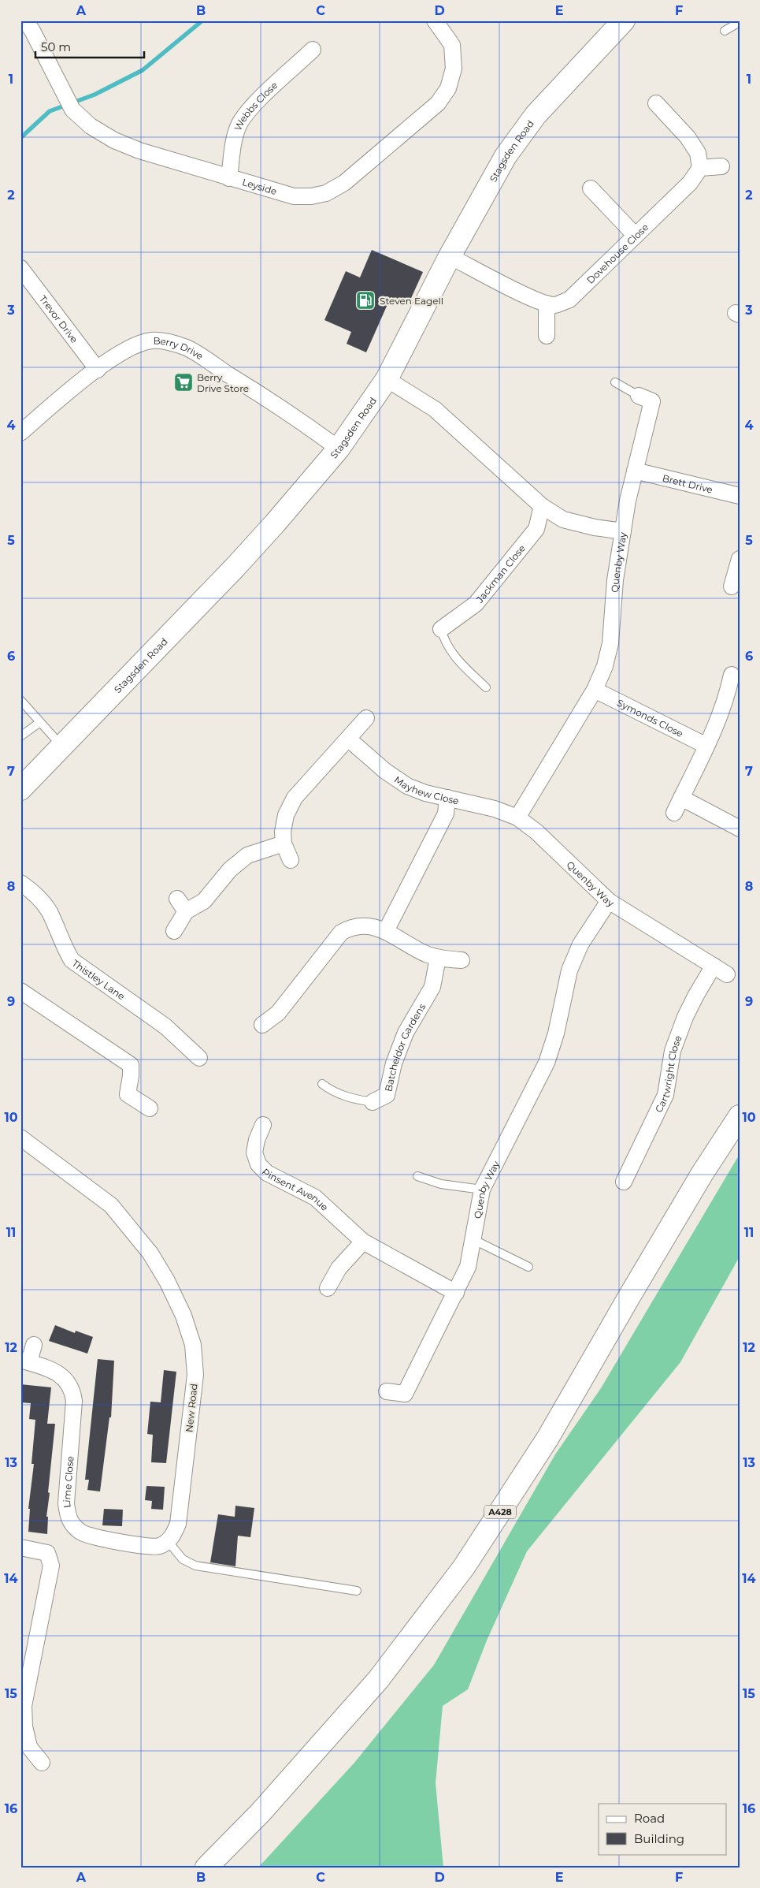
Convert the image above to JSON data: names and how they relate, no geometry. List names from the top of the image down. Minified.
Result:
{"streets":{"main road":["Stagsden Road","A428"],"street":["Webbs Close","Leyside","Dovehouse Close","Trevor Drive","Berry Drive","Brett Drive","Quenby Way","Jackman Close","Symonds Close","Mayhew Close","Thistley Lane","Batcheldor Gardens","Cartwright Close","Pinsent Avenue","New Road","Lime Close"]},"crossings":[["Webbs Close","Leyside"],["Stagsden Road","Dovehouse Close"],["Stagsden Road","Berry Drive"],["Trevor Drive","Berry Drive"],["Brett Drive","Quenby Way"],["Quenby Way","Symonds Close"],["Quenby Way","Mayhew Close"],["Quenby Way","Pinsent Avenue"],["New Road","Lime Close"]],"places":{"fuel station":["Steven Eagell"],"supermarket":["Berry Drive Store"]},"legend":["Road","Building"],"scale_bar":"50 m","grid":{"columns":["A","B","C","D","E","F"],"rows":["1","2","3","4","5","6","7","8","9","10","11","12","13","14","15","16"]}}
